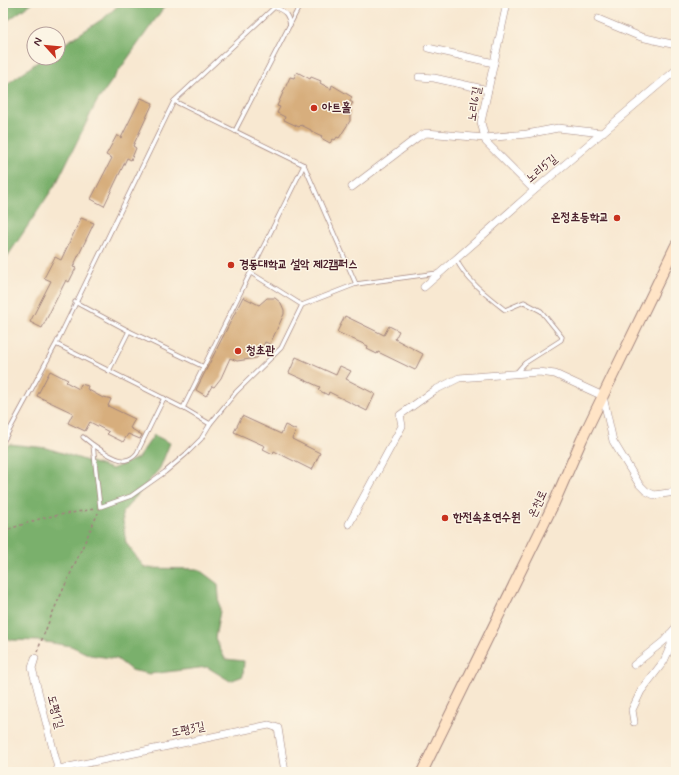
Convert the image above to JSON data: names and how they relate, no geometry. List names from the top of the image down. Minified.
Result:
{"streets":{"street":["노리6길","노리5길","온천로","도평1길","도평3길"]},"crossings":[["노리6길","노리5길"],["도평1길","도평3길"]],"places":["아트홀","온정초등학교","경동대학교 설악 제2캠퍼스","청초관","한전속초연수원"],"north":"top left"}
